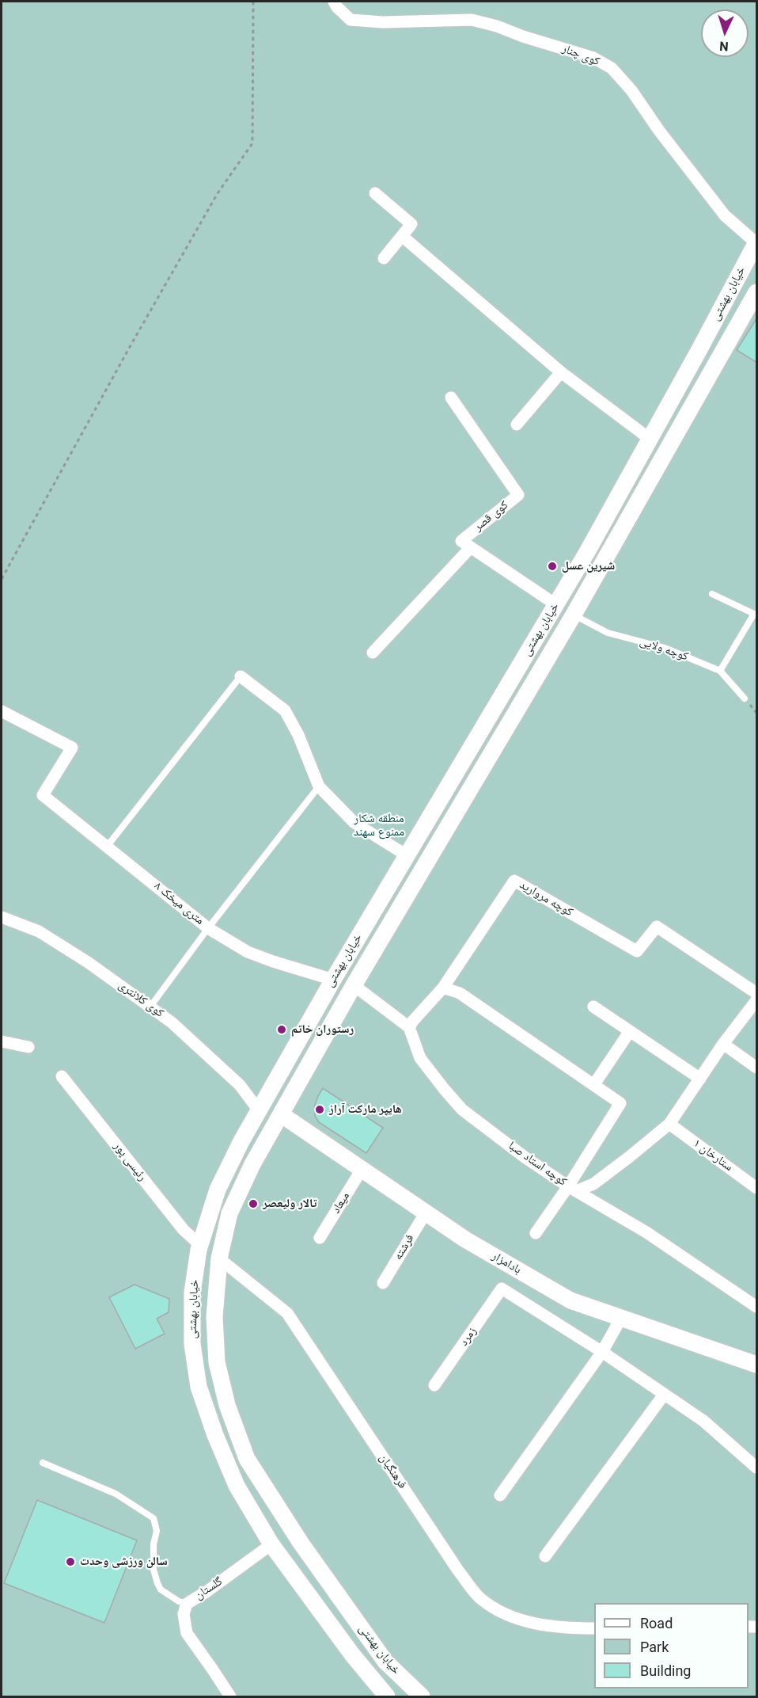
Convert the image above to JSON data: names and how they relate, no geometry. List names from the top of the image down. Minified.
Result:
{"streets":{"main road":["خیابان بهشتی","بادامزار"],"street":["کوی چنار","کوی قصر","کوچه مروارید","۸ متری میخک","کوی کلانتری","ستارخان ۱","رئیسی پور","کوچه استاد صبا","میعاد","فرشته","زمرد","فرهنگیان","گلستان"],"lane":["کوچه ولایی"]},"crossings":[["کوی چنار","خیابان بهشتی"],["خیابان بهشتی","کوی قصر"],["خیابان بهشتی","کوچه ولایی"],["خیابان بهشتی","۸ متری میخک"],["خیابان بهشتی","کوی کلانتری"],["خیابان بهشتی","رئیسی پور"],["خیابان بهشتی","بادامزار"],["خیابان بهشتی","فرهنگیان"],["خیابان بهشتی","گلستان"],["میعاد","بادامزار"],["فرشته","بادامزار"]],"parks":["منطقه شکار ممنوع سهند"],"places":["شیرین عسل","رستوران خاتم","هایپر مارکت آراز","تالار ولیعصر","سالن ورزشی وحدت"],"legend":["Road","Park","Building"],"north":"bottom"}
